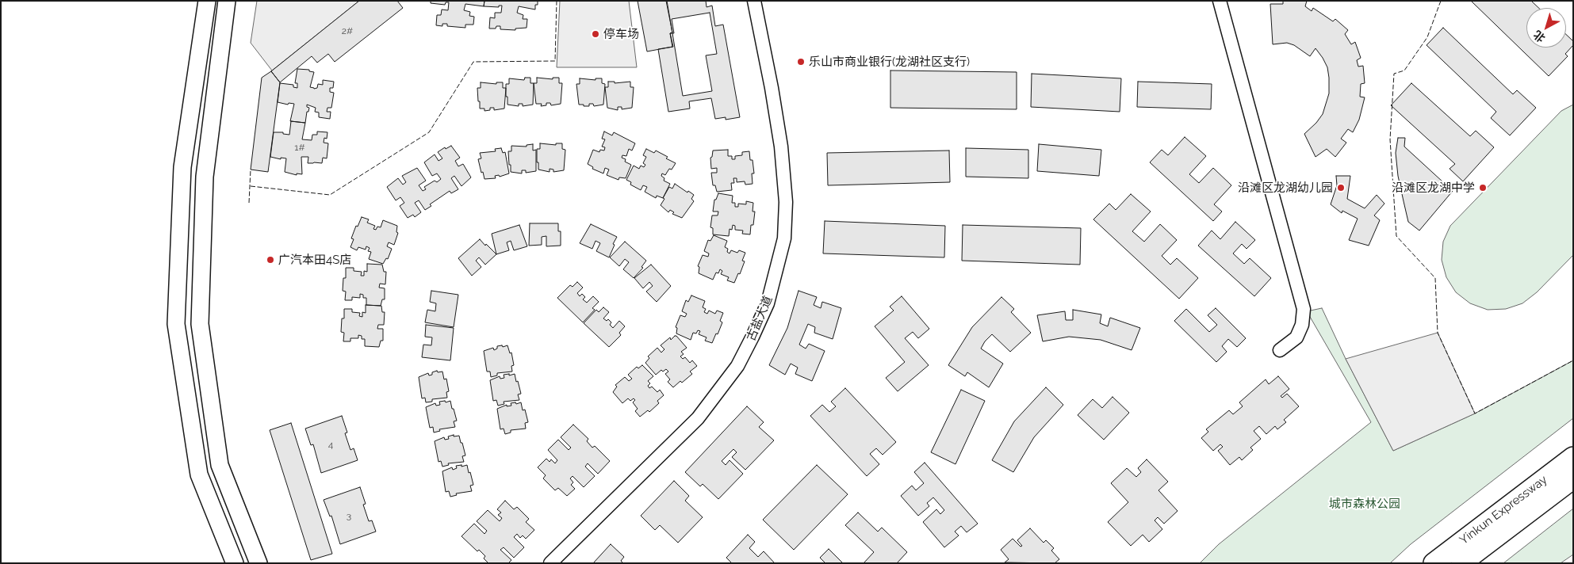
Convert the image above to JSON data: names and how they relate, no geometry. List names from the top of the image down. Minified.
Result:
{"streets":{"highway":["Yinkun Expressway"],"street":["古盐大道"]},"parks":["城市森林公园"],"places":["停车场","乐山市商业银行(龙湖社区支行)","沿滩区龙湖幼儿园","沿滩区龙湖中学","广汽本田4S店"],"house_numbers":["2#","1#","4","3"],"north":"bottom left"}
